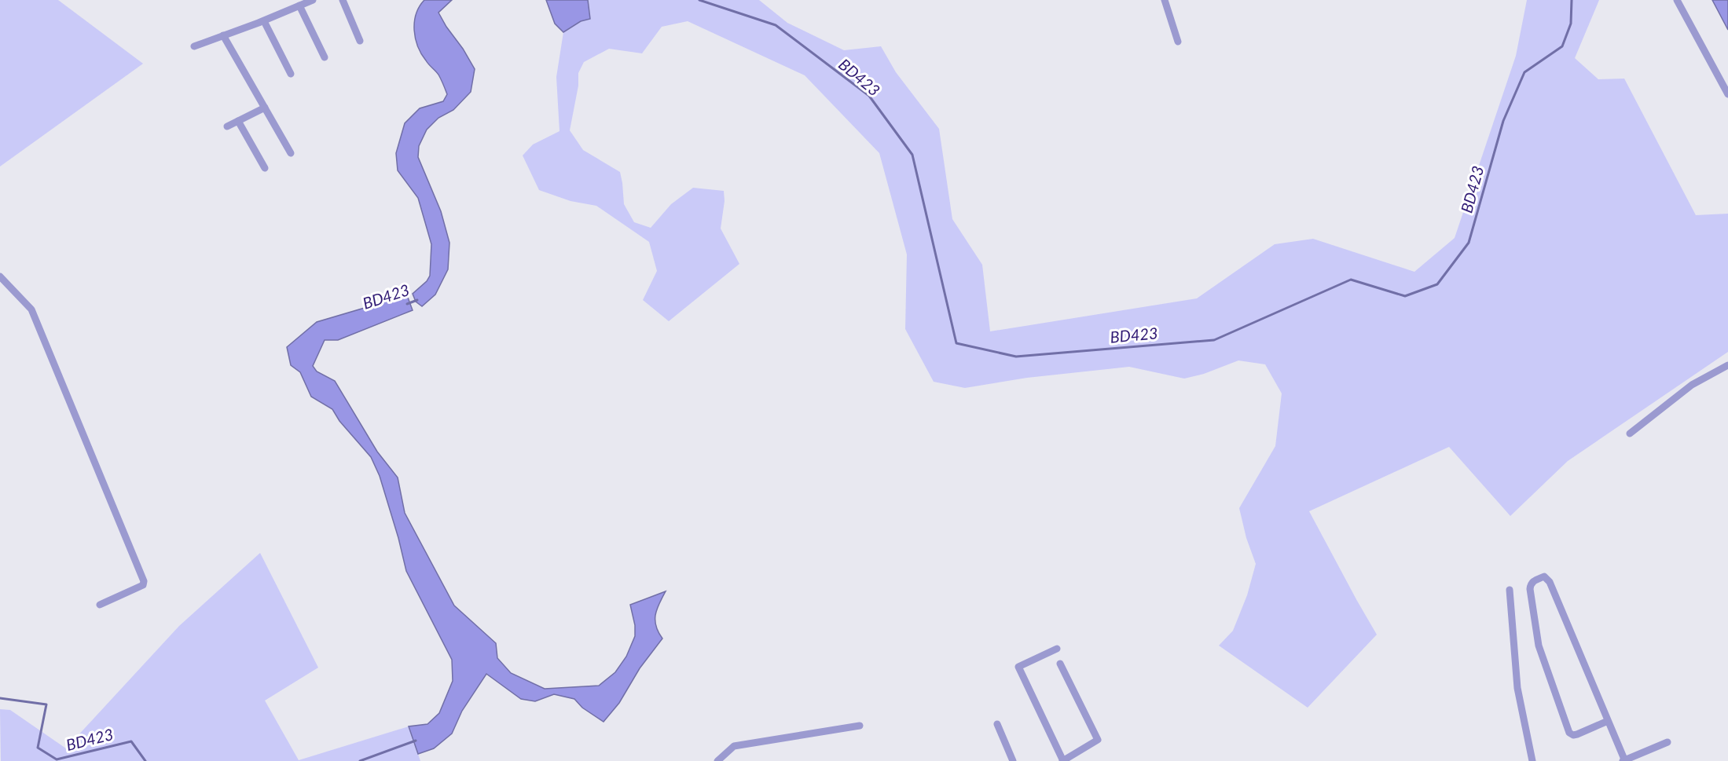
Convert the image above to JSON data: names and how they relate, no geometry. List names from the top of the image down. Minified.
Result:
{"water":["BD423"]}
